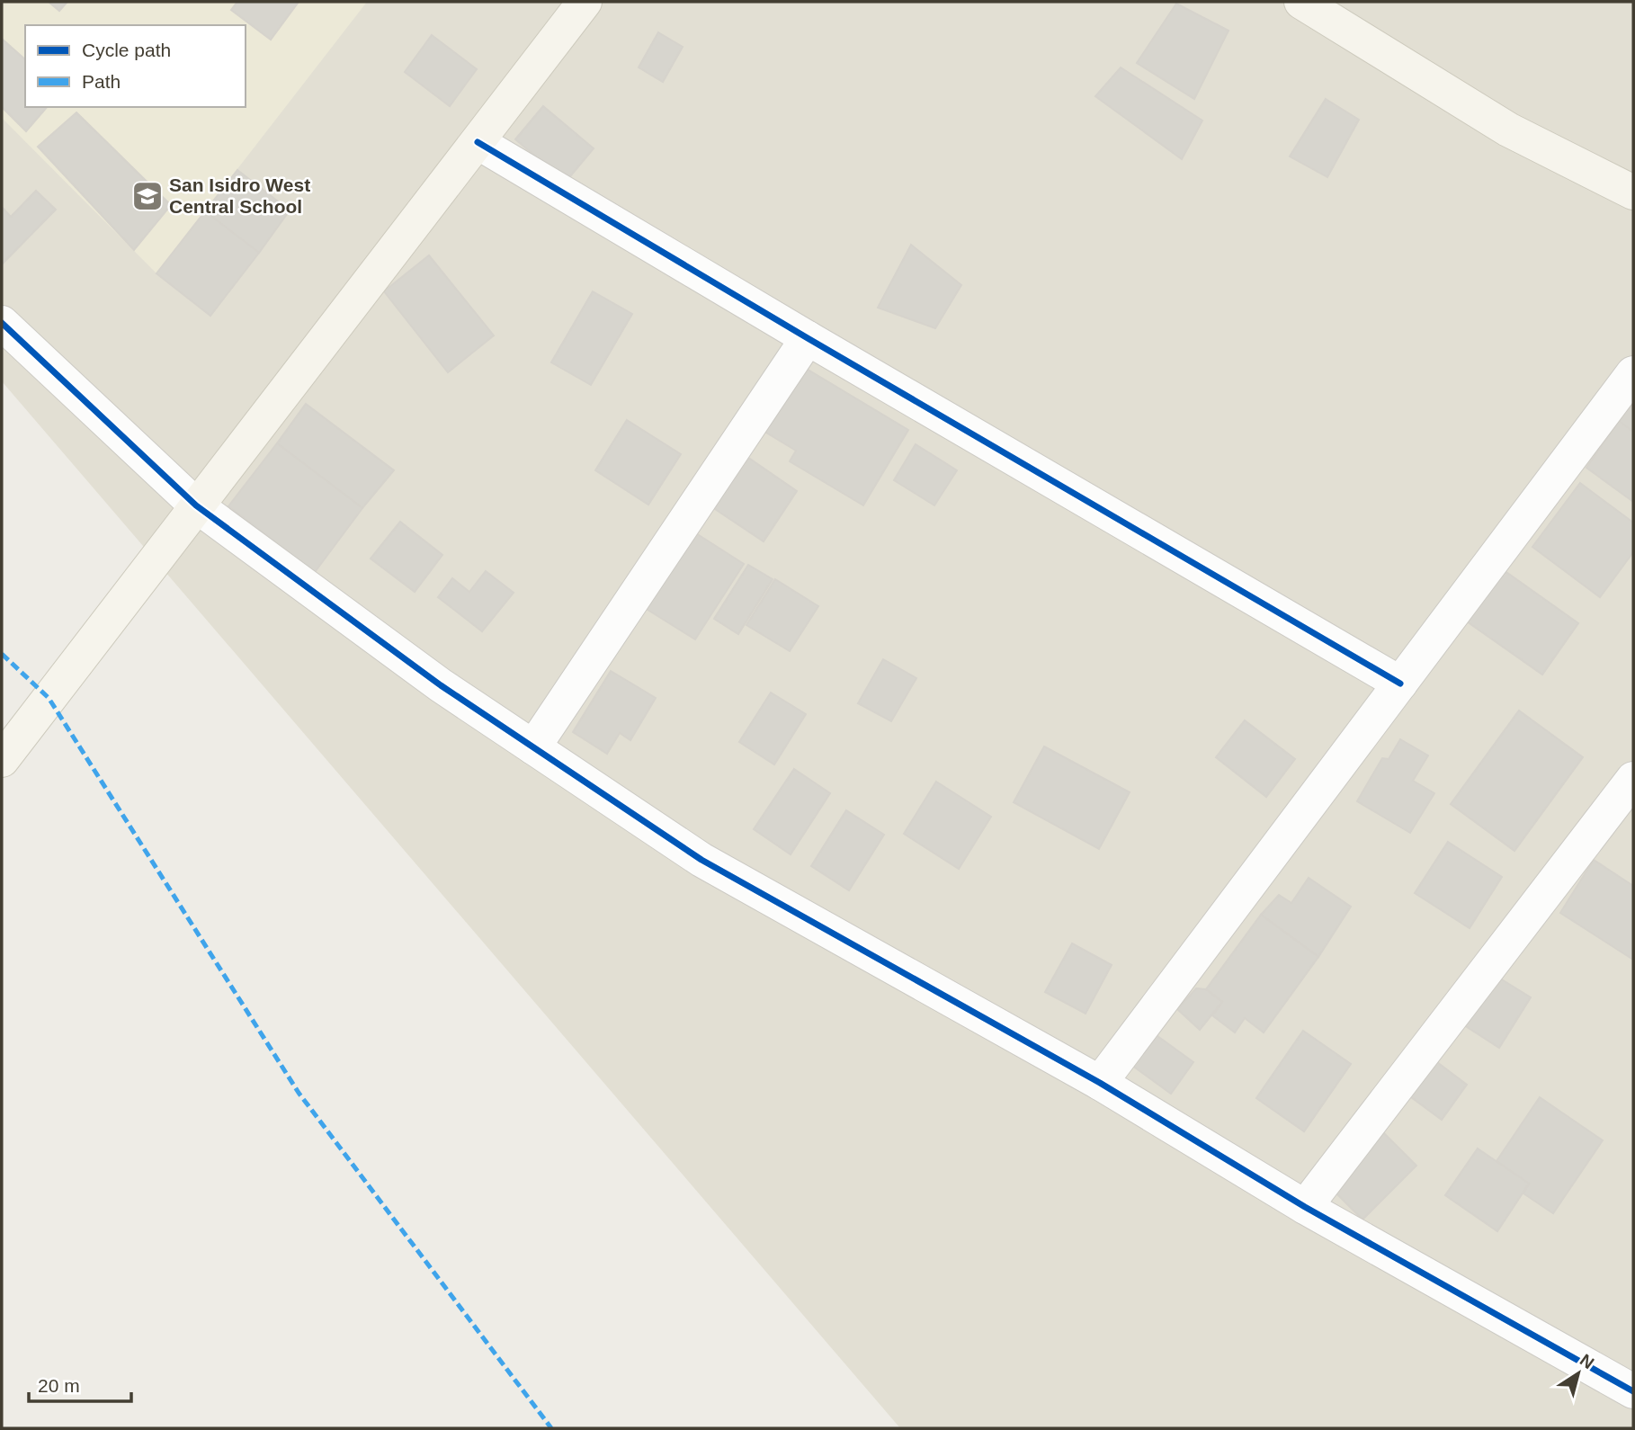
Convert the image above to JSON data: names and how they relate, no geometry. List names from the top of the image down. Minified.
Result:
{"places":{"school or university":["San Isidro West Central School"]},"legend":["Cycle path","Path"],"scale_bar":"20 m","north":"top right"}
